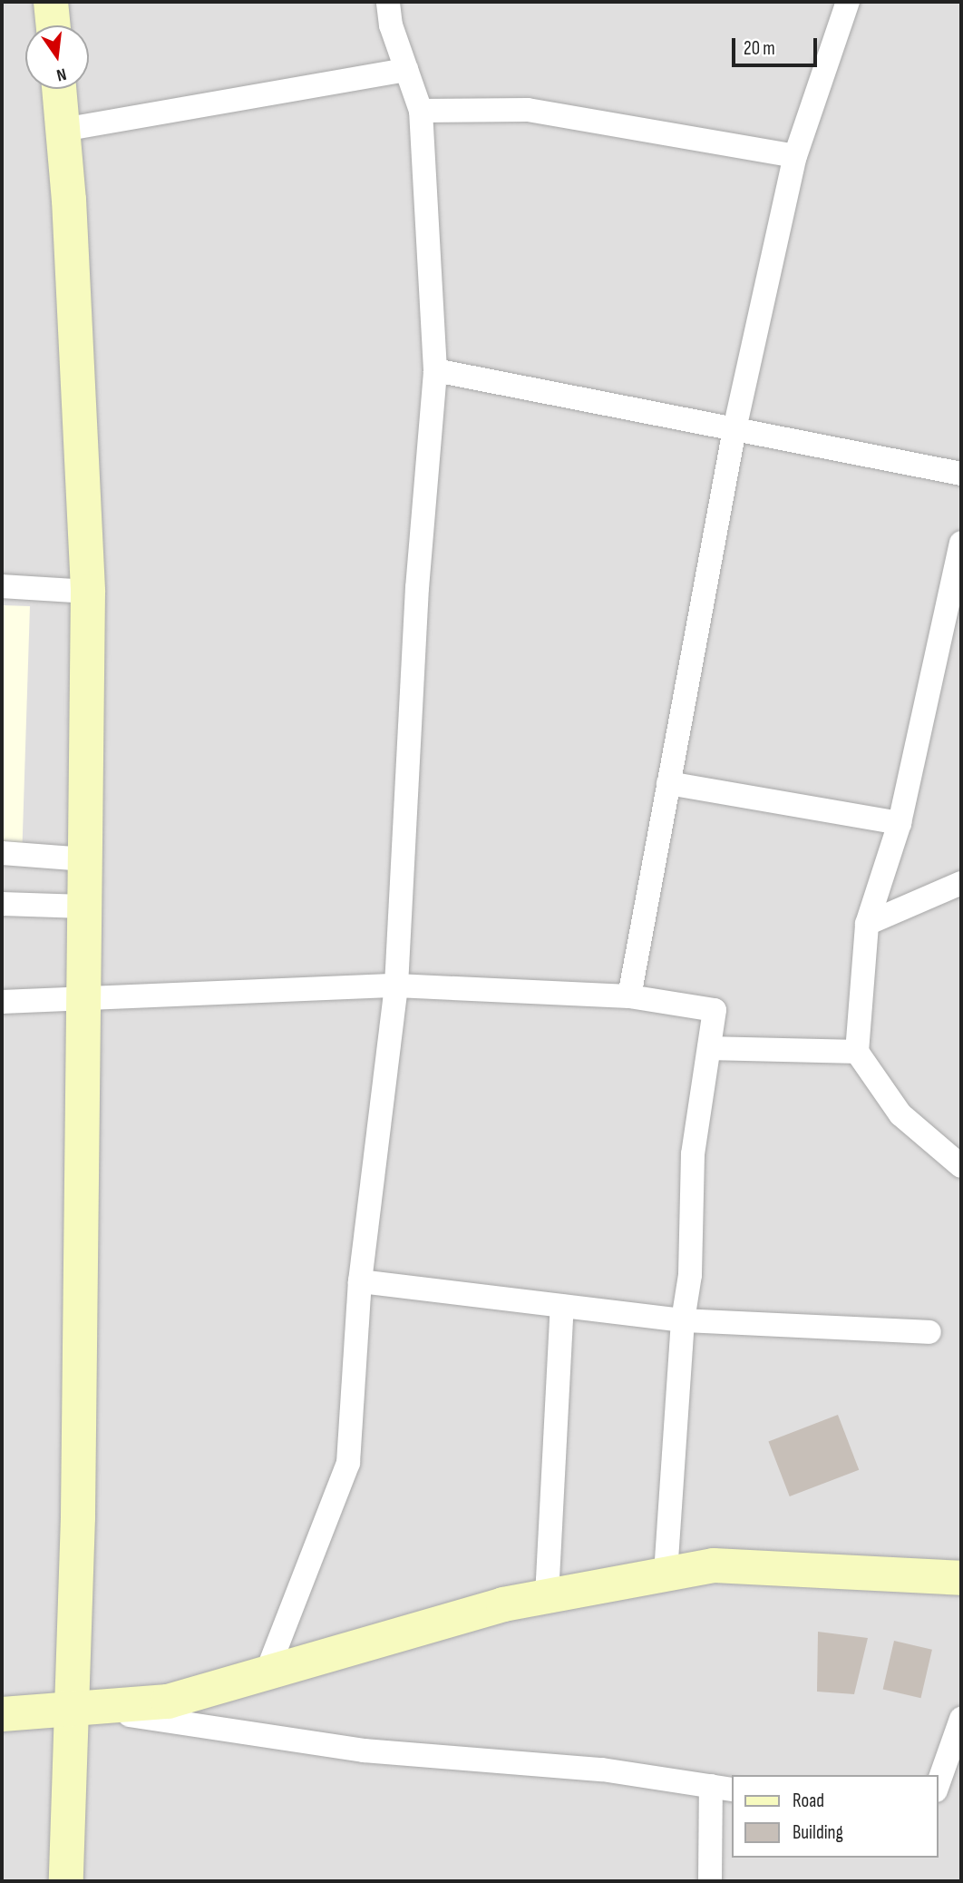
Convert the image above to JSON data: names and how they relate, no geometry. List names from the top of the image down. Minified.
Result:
{"legend":["Road","Building"],"scale_bar":"20 m","north":"bottom"}
